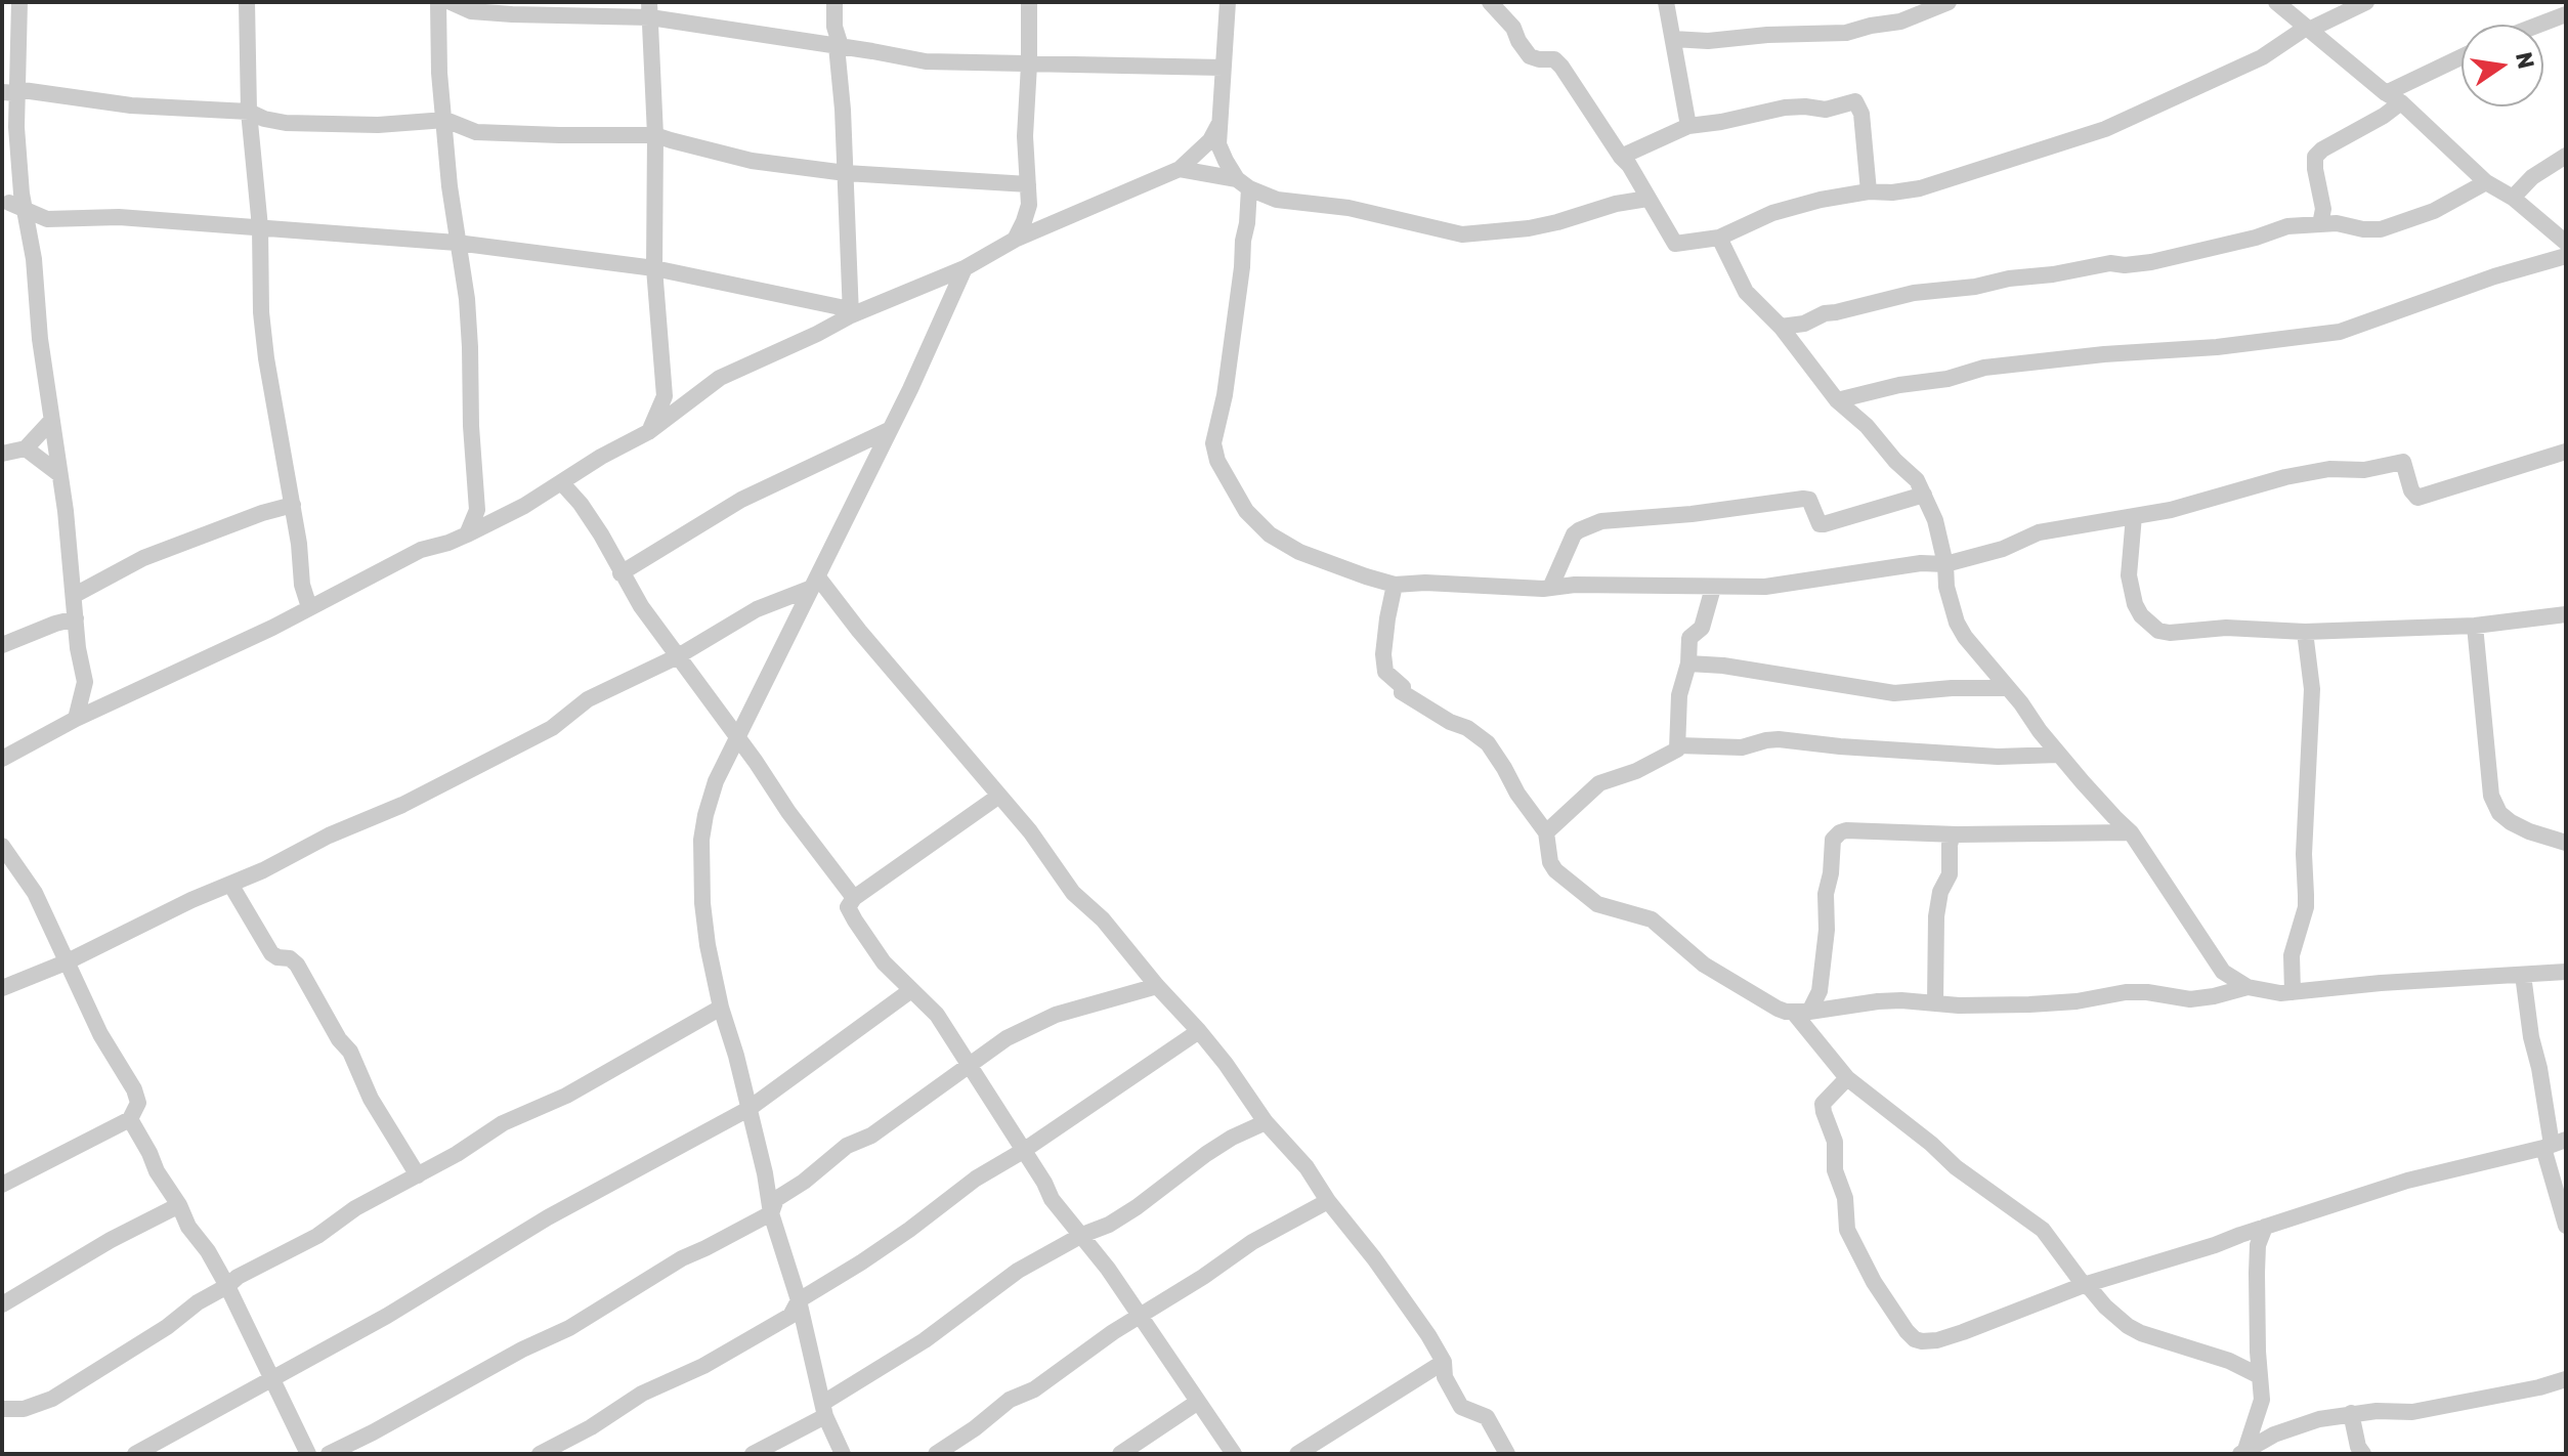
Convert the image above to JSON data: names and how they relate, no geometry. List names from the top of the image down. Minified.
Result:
{"north":"right"}
